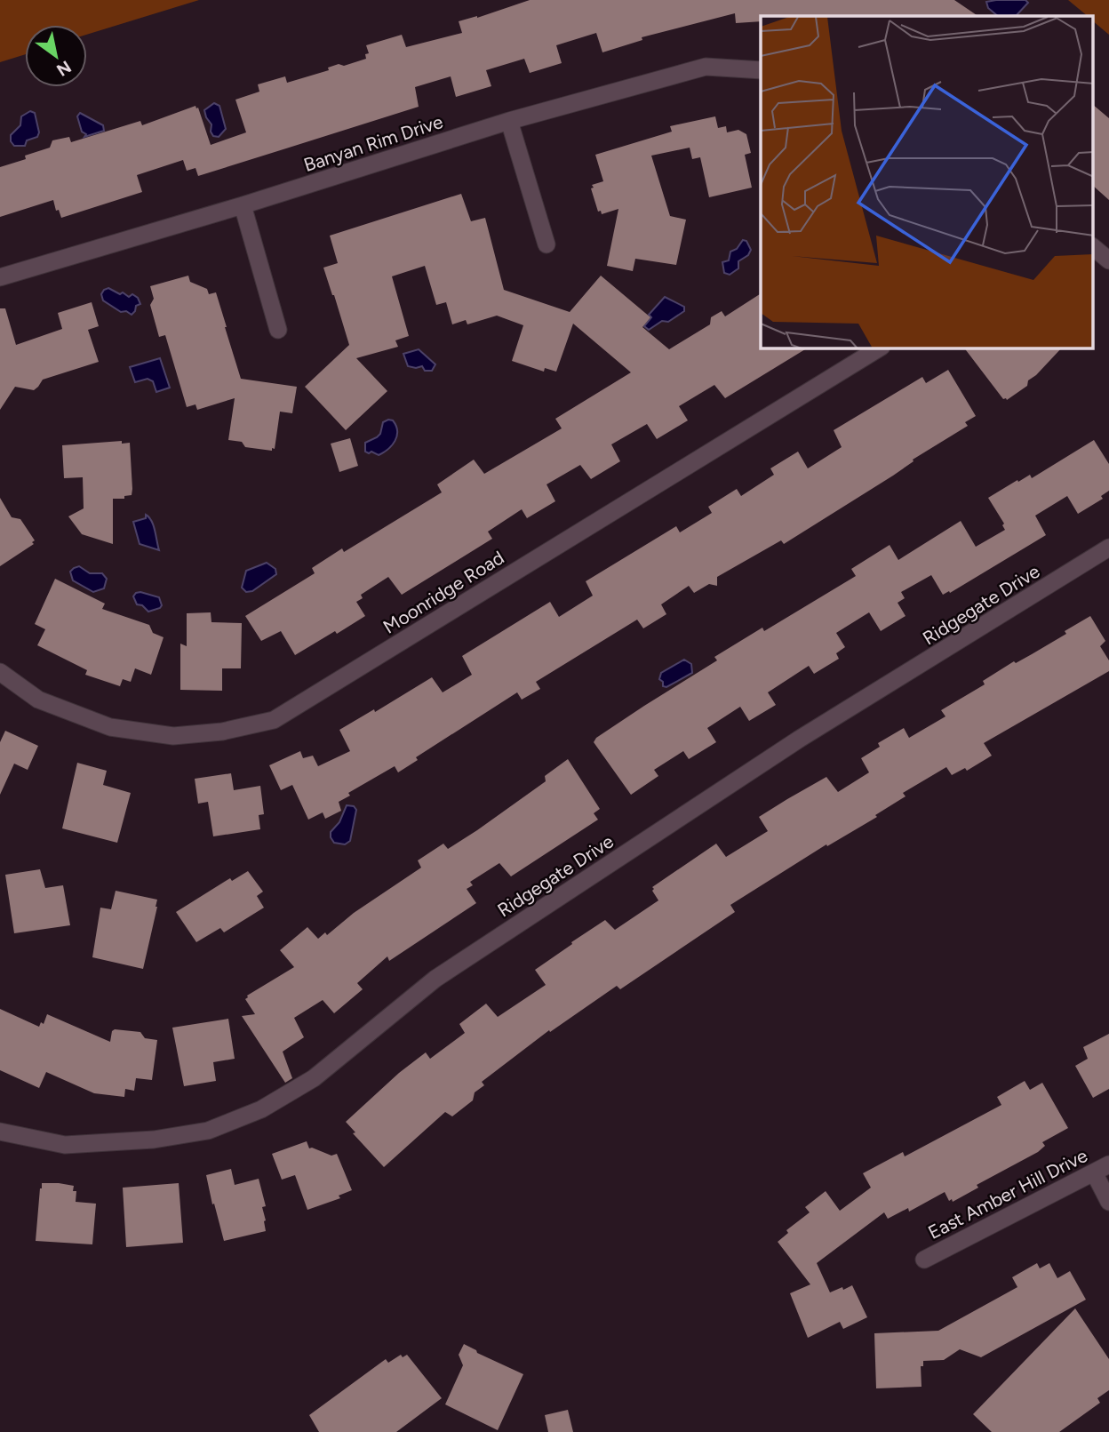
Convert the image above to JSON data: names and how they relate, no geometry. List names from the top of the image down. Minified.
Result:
{"streets":{"street":["Banyan Rim Drive","Moonridge Road","Ridgegate Drive","East Amber Hill Drive"]},"north":"bottom right"}
